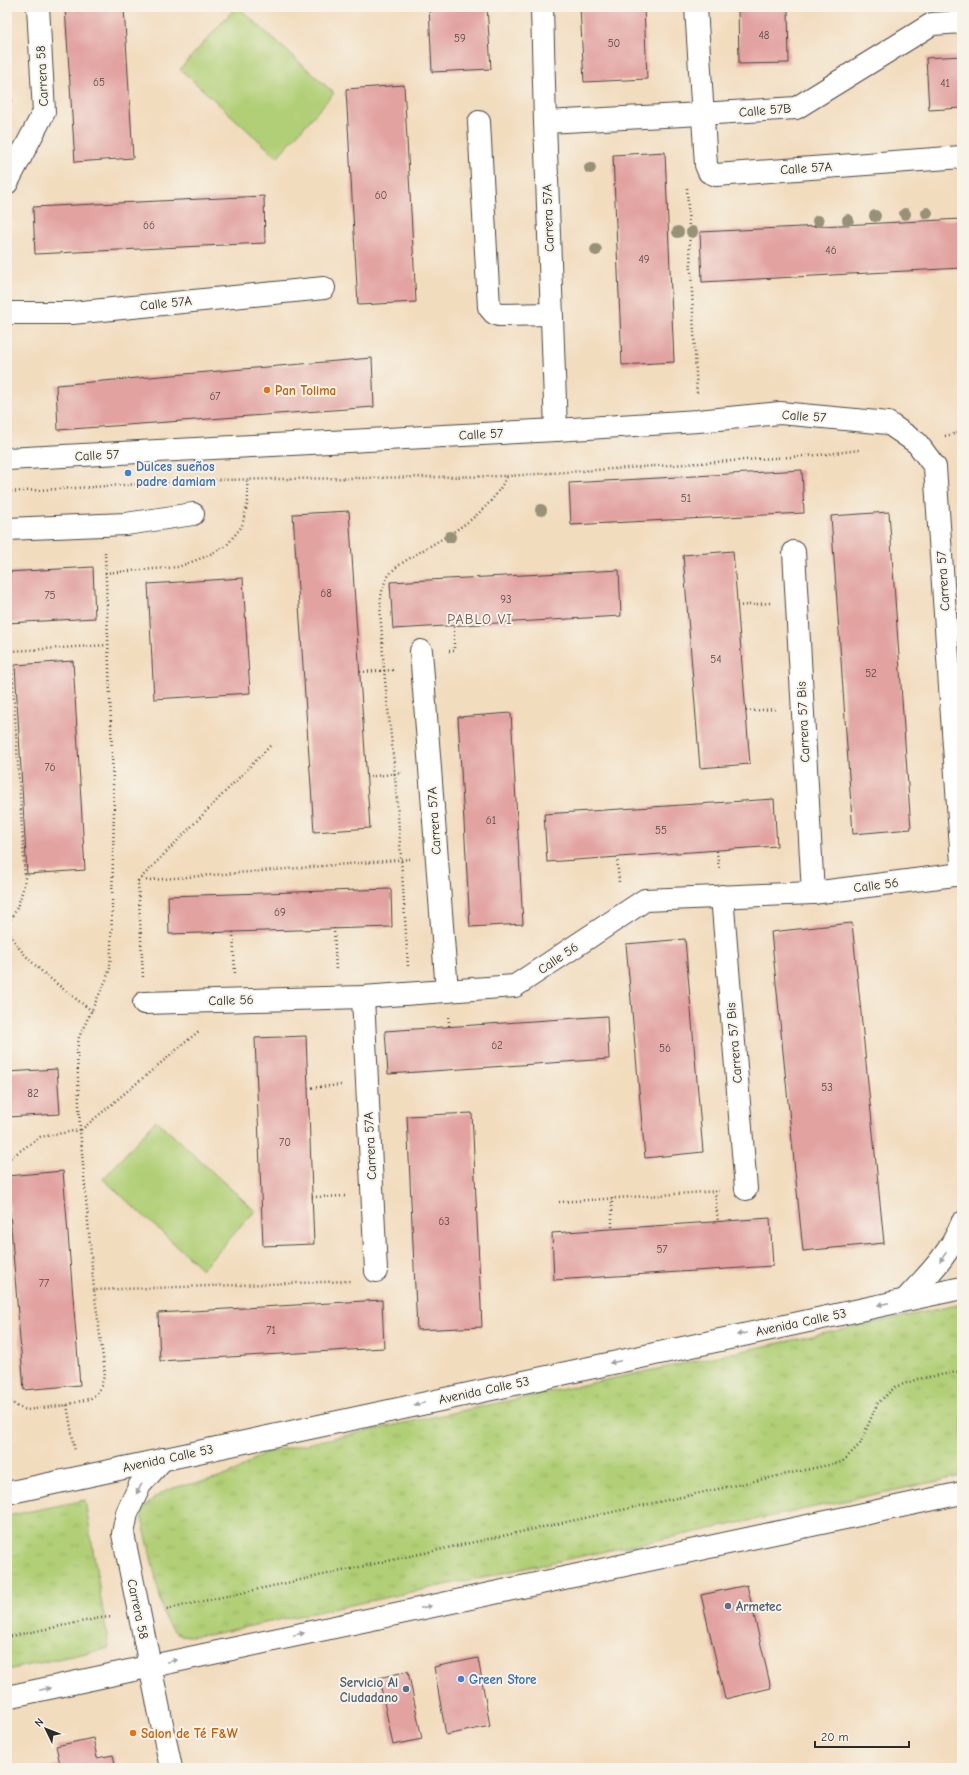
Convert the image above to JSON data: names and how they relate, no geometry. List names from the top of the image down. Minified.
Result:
{"streets":{"street":["Carrera 58","Calle 57B","Calle 57A","Carrera 57A","Calle 57","Carrera 57","Carrera 57 Bis","Calle 56","Avenida Calle 53"]},"crossings":[["Carrera 58","Avenida Calle 53"],["Calle 57B","Calle 57A"],["Calle 57B","Carrera 57A"],["Carrera 57A","Calle 57"],["Carrera 57A","Calle 56"],["Calle 57","Carrera 57"],["Carrera 57 Bis","Calle 56"]],"one_way":["Avenida Calle 53"],"districts":["PABLO VI"],"places":["Pan Tolima","Dulces sueños padre damiam","Armetec","Green Store","Servicio Al Ciudadano","Salon de Té F&W"],"house_numbers":["48","59","50","65","41","60","66","46","49","67","51","68","75","93","54","52","76","61","55","69","62","56","53","82","70","63","57","77","71"],"scale_bar":"20 m","north":"top left"}
